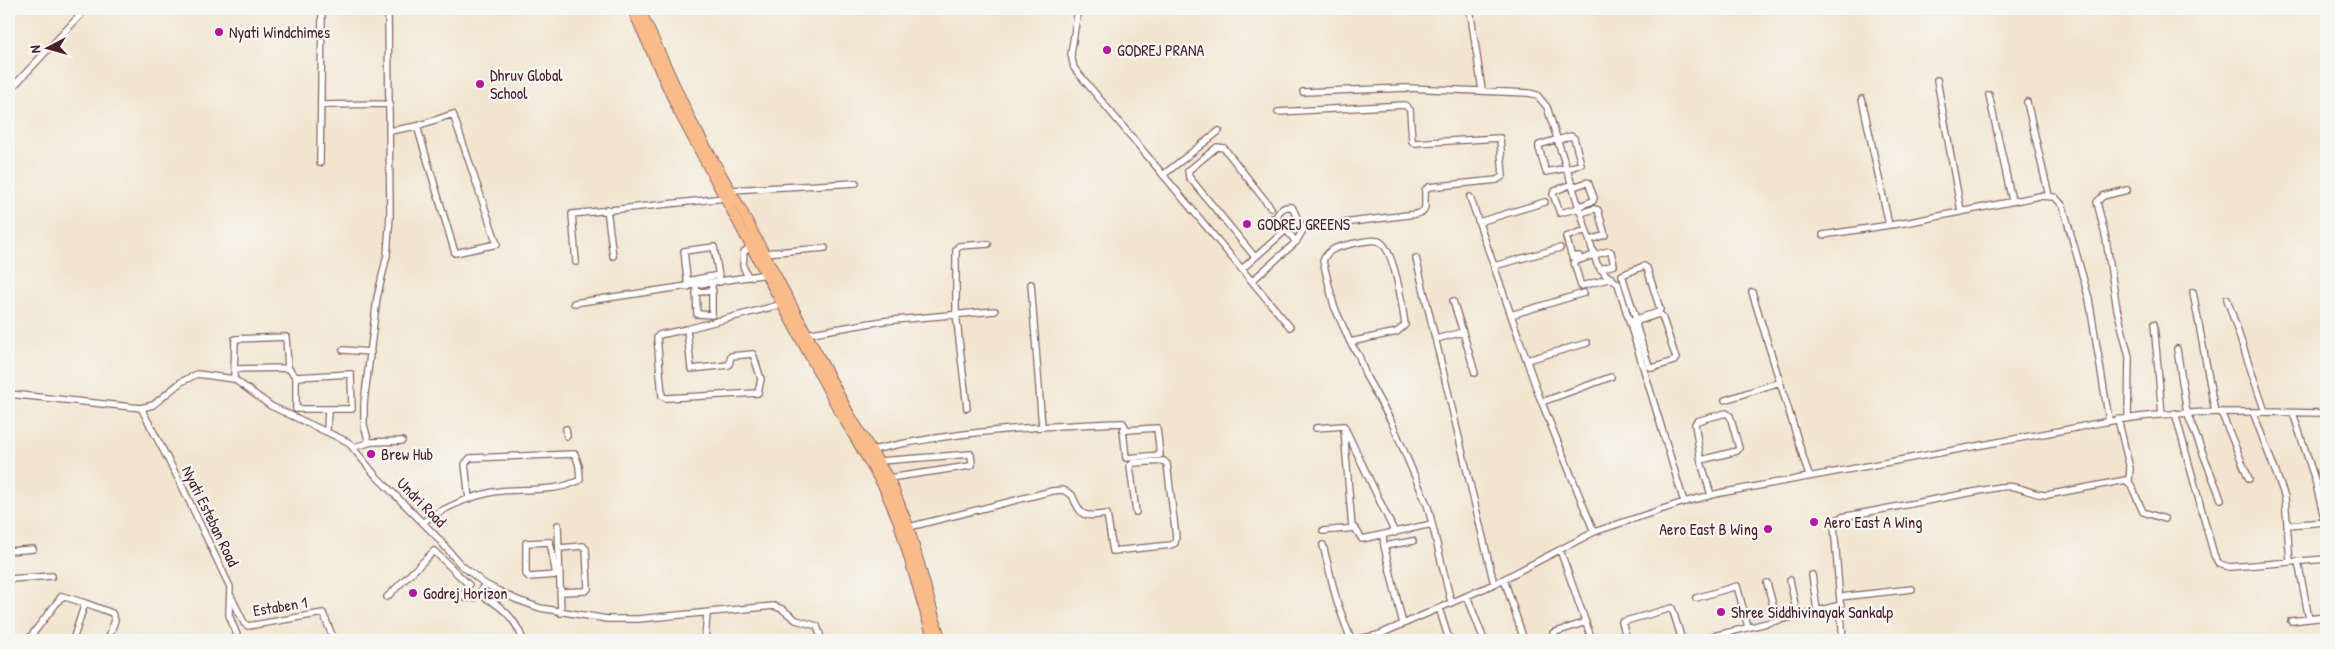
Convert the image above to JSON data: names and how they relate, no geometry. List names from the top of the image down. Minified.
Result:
{"streets":{"street":["Undri Road","Nyati Esteban Road","Estaben 1"]},"crossings":[["Undri Road","Nyati Esteban Road"],["Nyati Esteban Road","Estaben 1"]],"places":["Nyati Windchimes","GODREJ PRANA","Dhruv Global School","GODREJ GREENS","Brew Hub","Aero East A Wing","Aero East B Wing","Godrej Horizon","Shree Siddhivinayak Sankalp"],"north":"left"}
